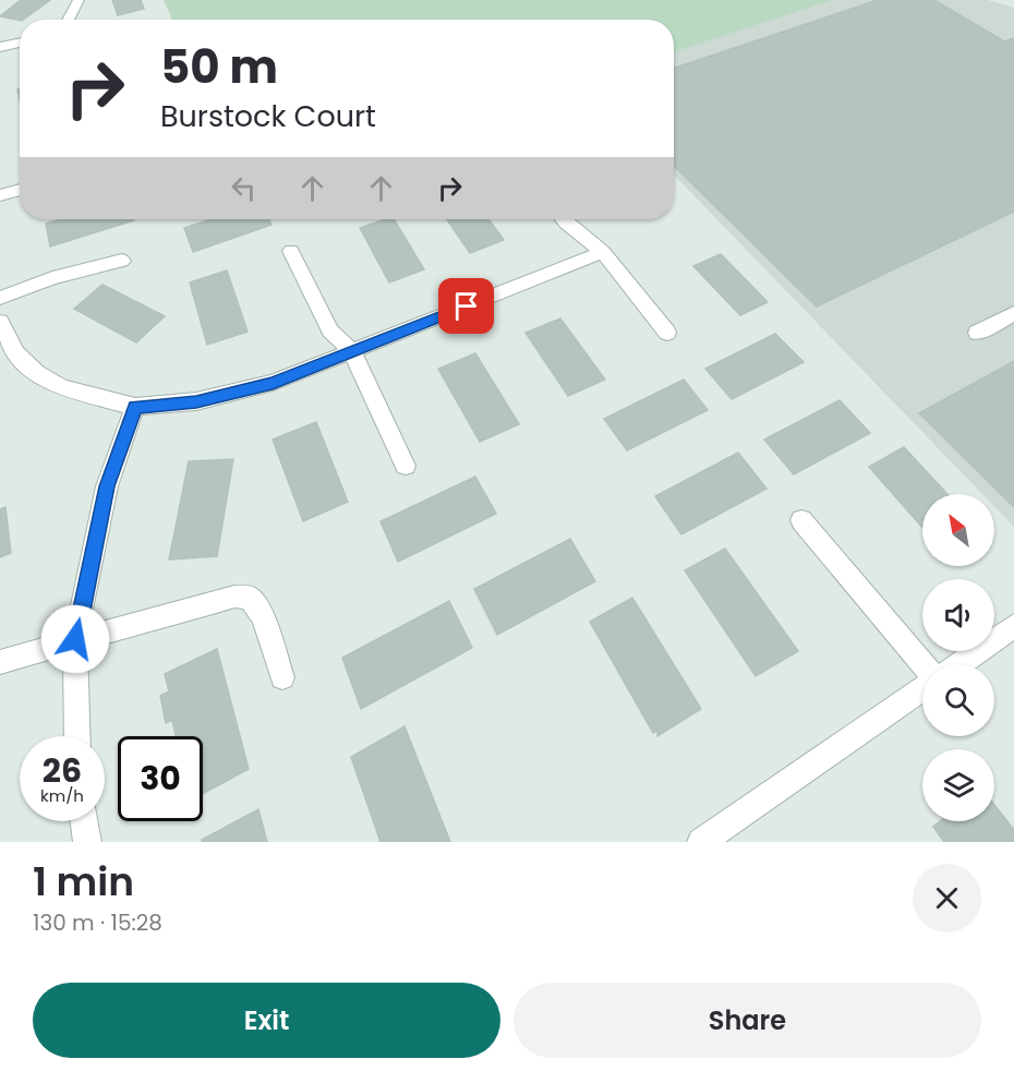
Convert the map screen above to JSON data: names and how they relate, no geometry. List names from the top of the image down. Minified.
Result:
{"north":"top left","page":{"turn":["50 m","Burstock Court"],"speed":"26 km/h","limit":"30","heading":["1 min","130 m · 15:28"],"buttons":["Exit","Share"]}}
